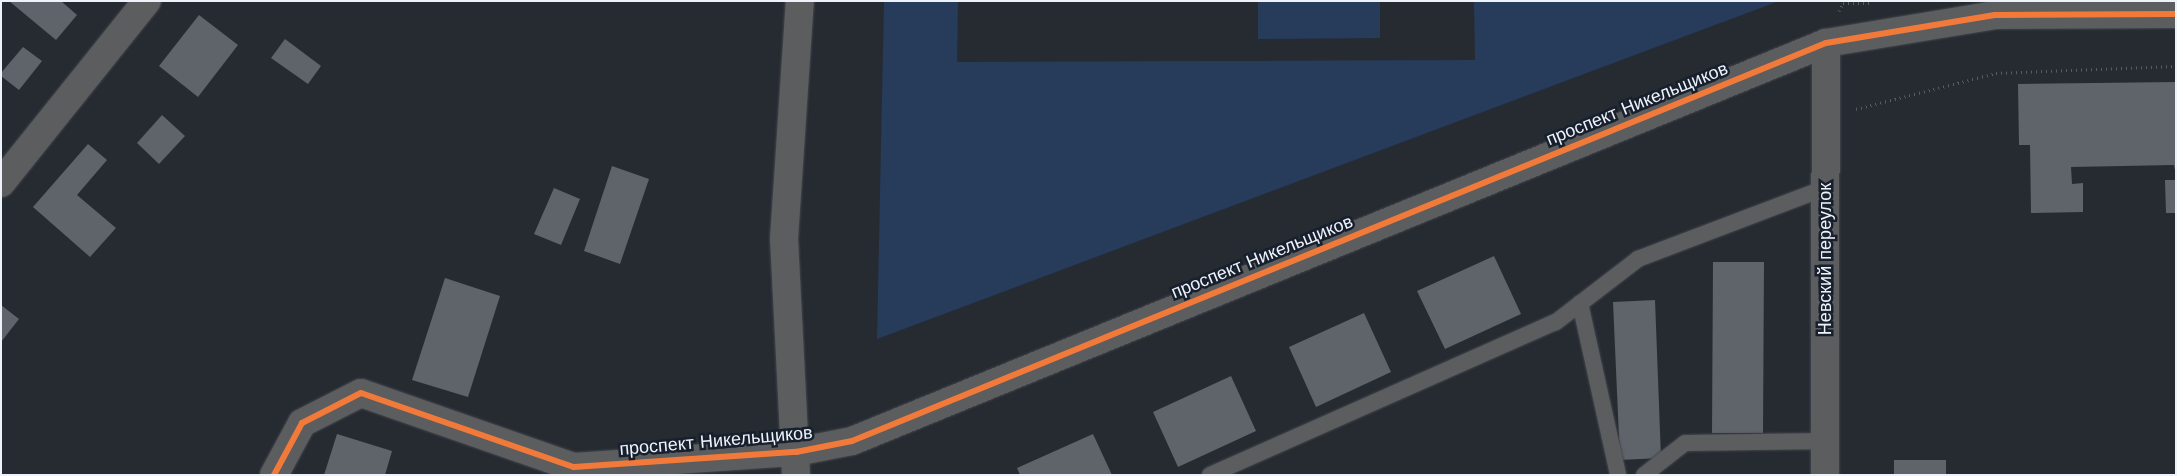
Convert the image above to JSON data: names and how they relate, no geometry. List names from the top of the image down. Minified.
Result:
{"streets":{"street":["проспект Никельщиков","Невский переулок"]},"crossings":[["проспект Никельщиков","Невский переулок"]]}
